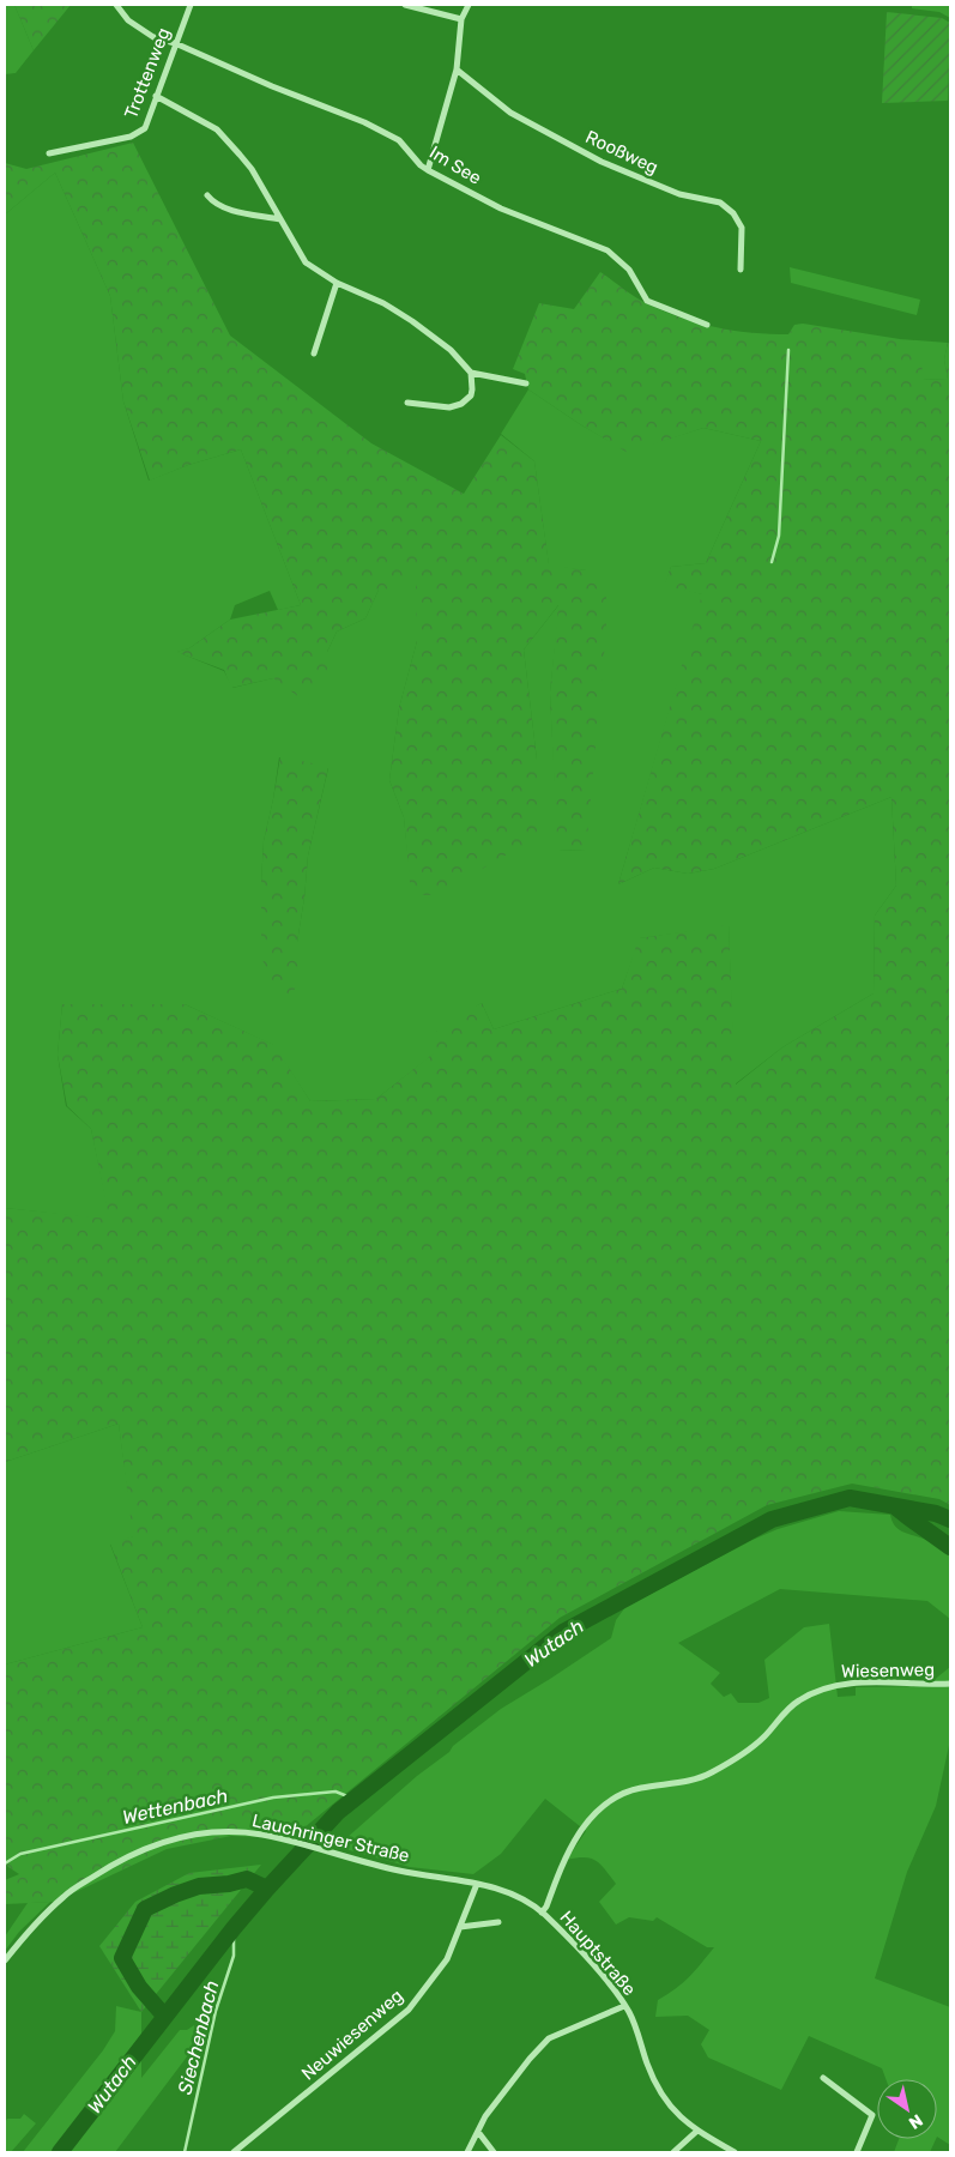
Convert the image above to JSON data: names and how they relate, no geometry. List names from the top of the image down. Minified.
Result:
{"streets":{"street":["Trottenweg","Rooßweg","Im See","Wiesenweg","Lauchringer Straße","Hauptstraße","Neuwiesenweg"]},"crossings":[["Trottenweg","Im See"],["Wiesenweg","Hauptstraße"],["Lauchringer Straße","Hauptstraße"],["Lauchringer Straße","Neuwiesenweg"],["Hauptstraße","Neuwiesenweg"]],"water":["Wutach","Wettenbach","Siechenbach"],"north":"bottom right"}
